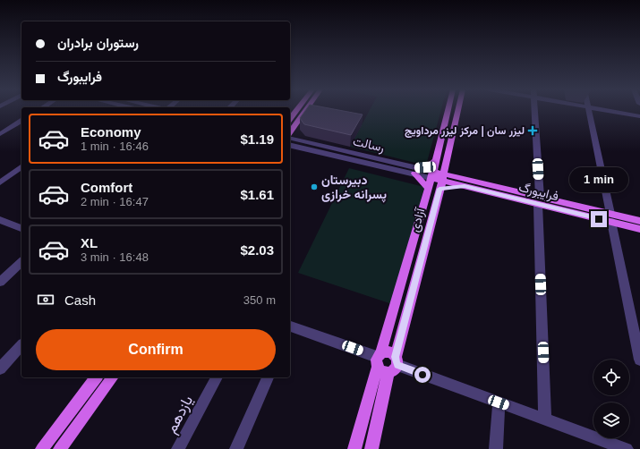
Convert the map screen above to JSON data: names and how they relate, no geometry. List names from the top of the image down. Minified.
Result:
{"streets":{"main road":["فرایبورگ","آزادی"],"street":["رسالت","یازدهم"]},"crossings":[["رسالت","فرایبورگ"],["رسالت","آزادی"],["فرایبورگ","آزادی"]],"places":{"health":["لیزر سان | مرکز لیزر مرداویج"],"other":["دبیرستان پسرانه خرازی"]},"page":{"banner":["رستوران برادران","فرایبورگ"],"list":[{"name":"Economy","note":"1 min · 16:46","value":"$1.19"},{"name":"Comfort","note":"2 min · 16:47","value":"$1.61"},{"name":"XL","note":"3 min · 16:48","value":"$2.03"}],"bubble":"1 min","pay":["Cash","350 m"],"buttons":"Confirm"}}
